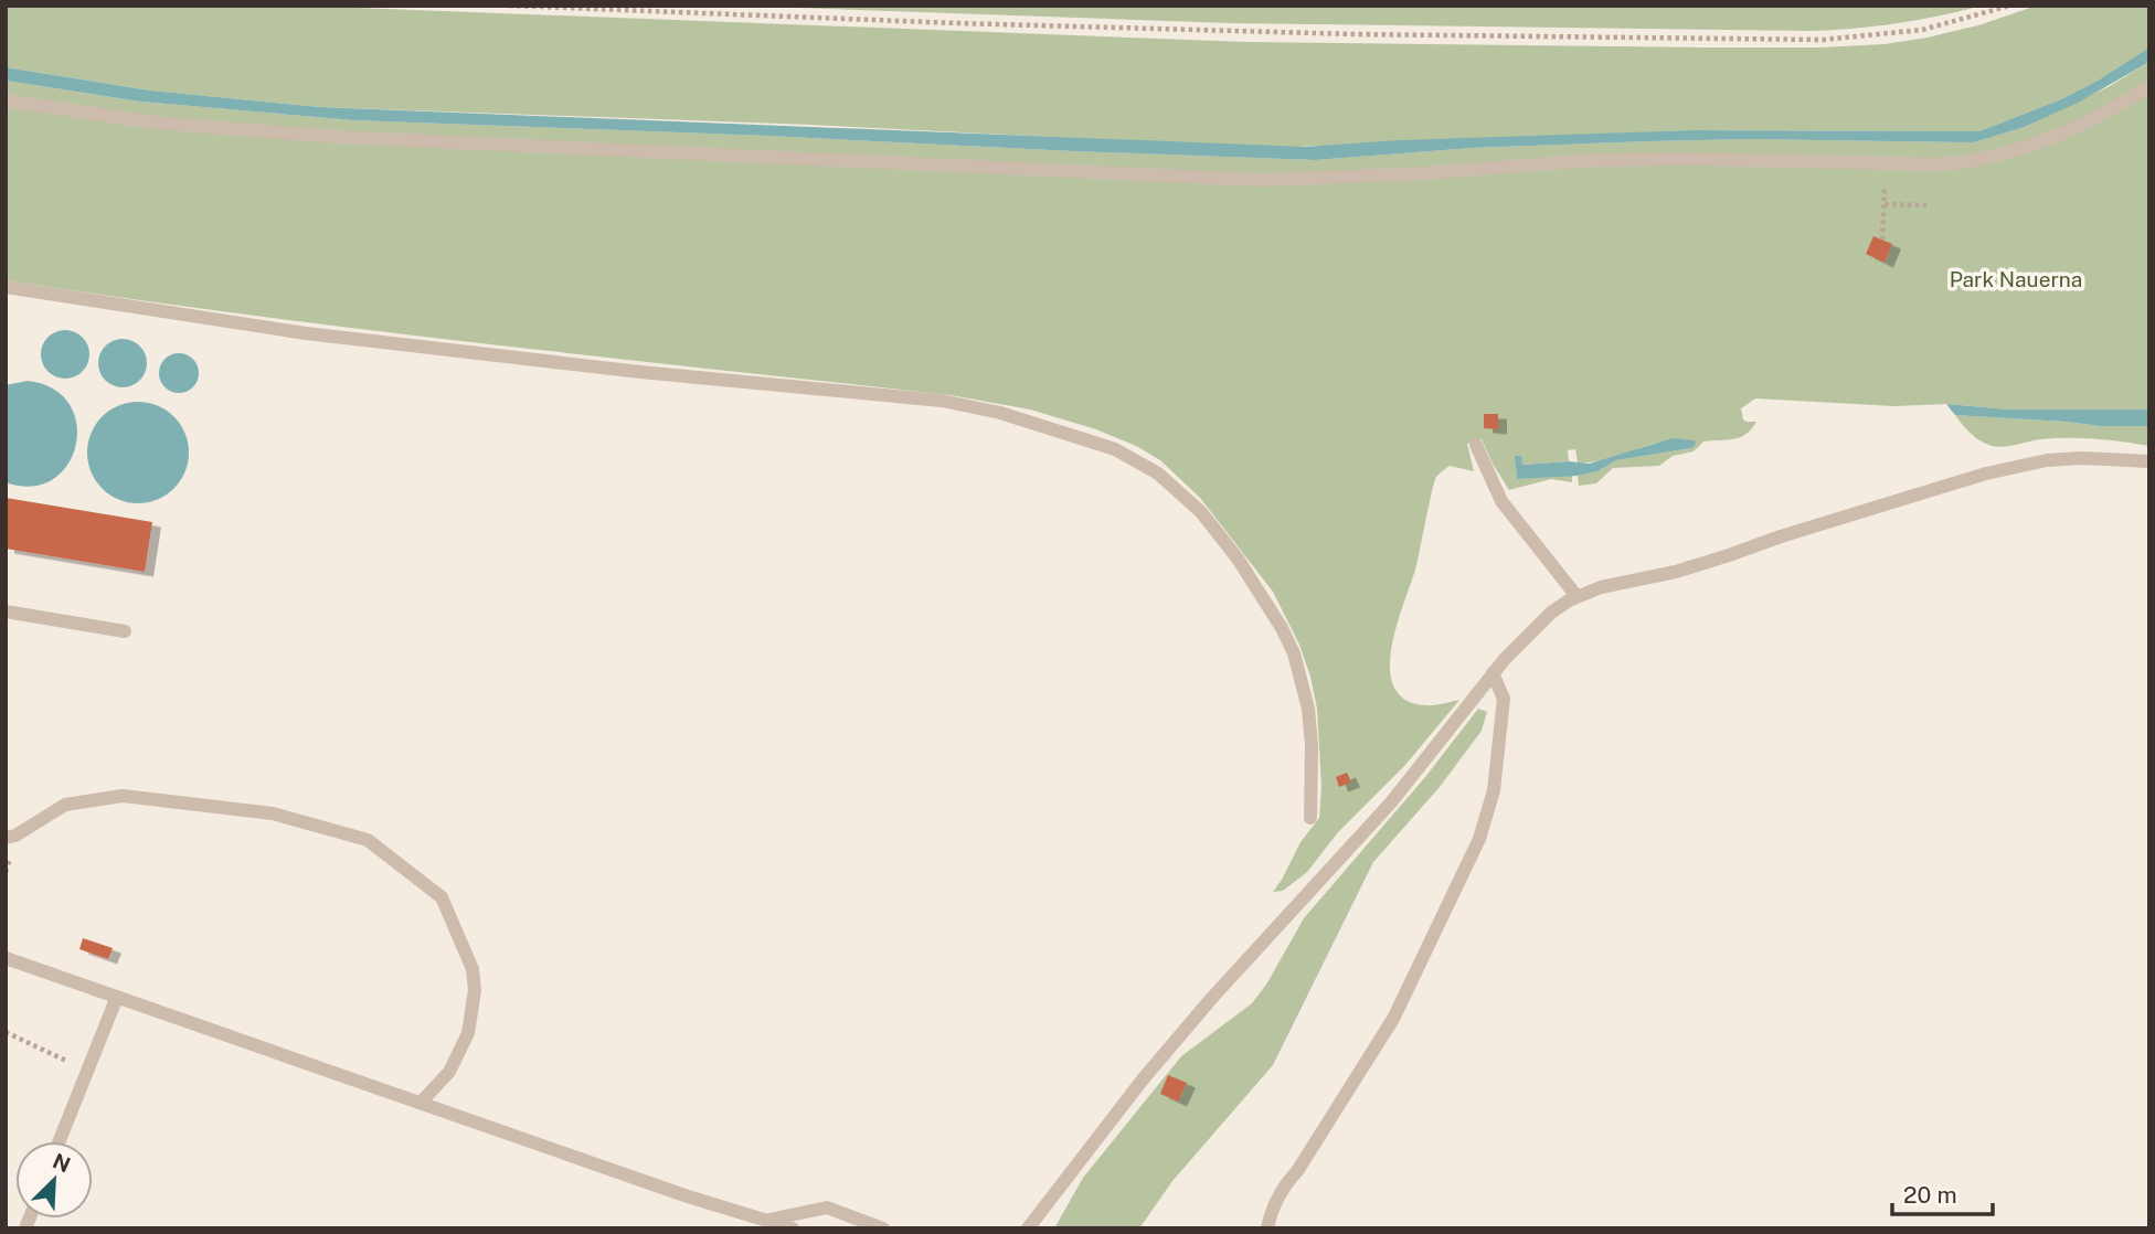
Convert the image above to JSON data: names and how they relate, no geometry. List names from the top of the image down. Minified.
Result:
{"parks":["Park Nauerna"],"scale_bar":"20 m","north":"top right"}
